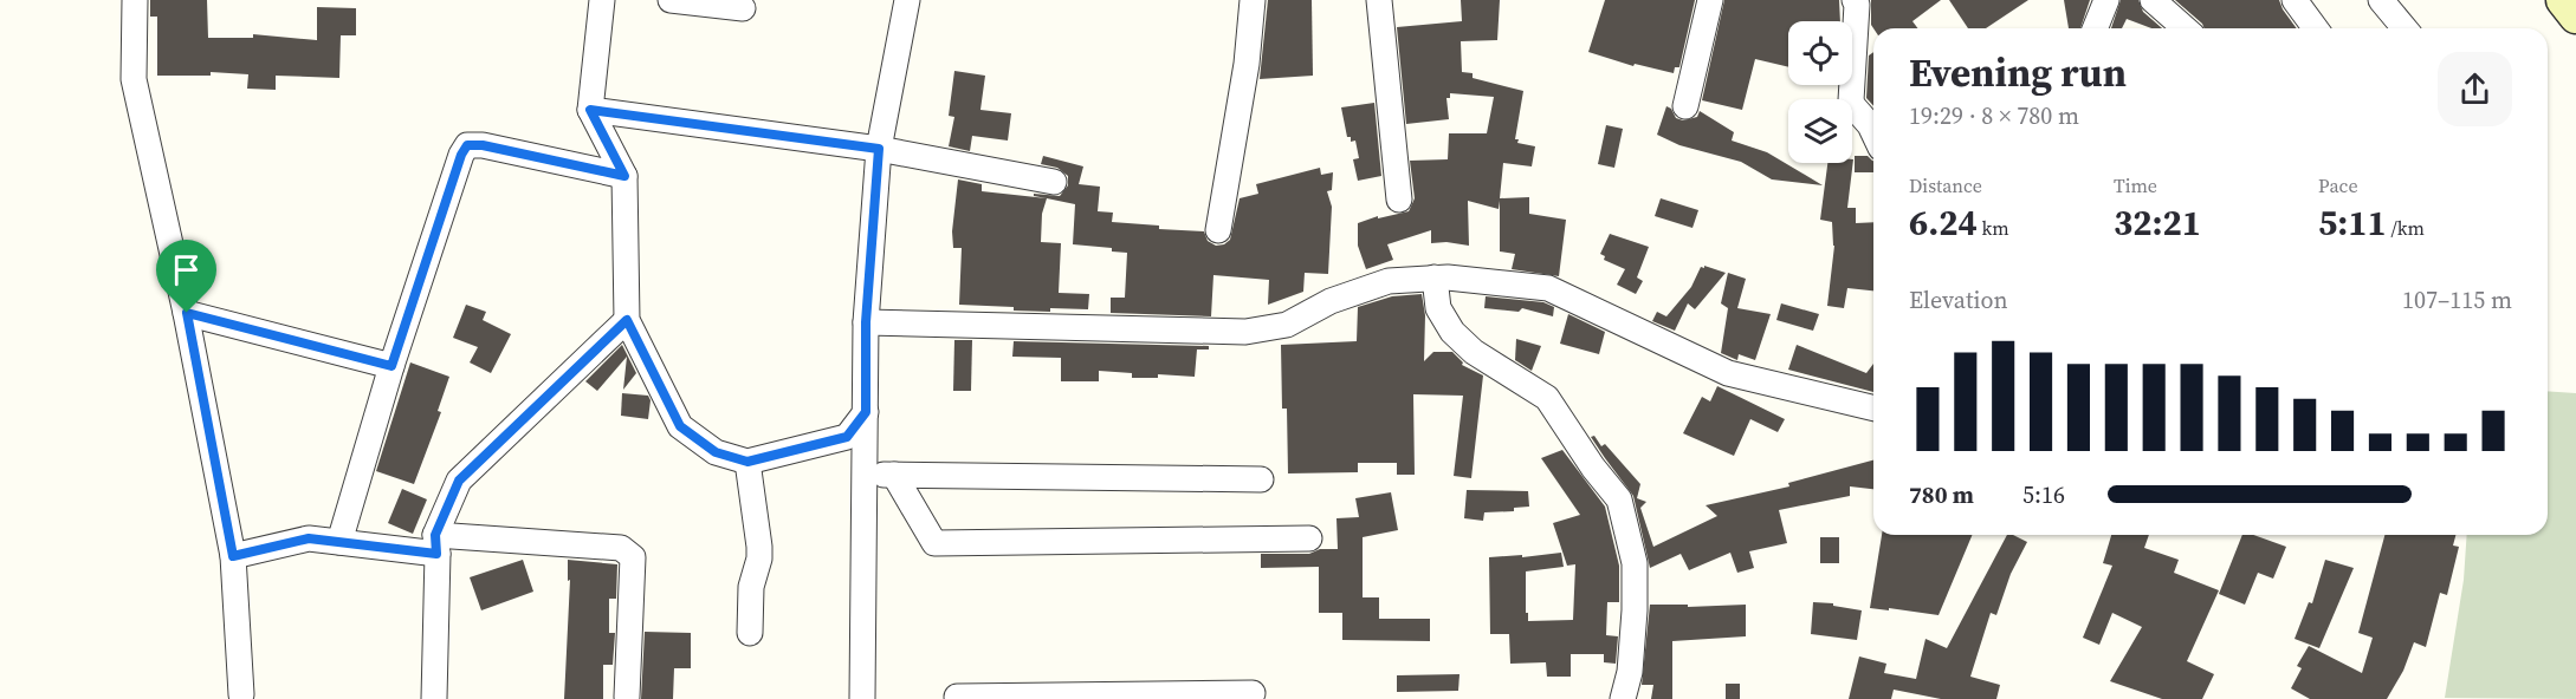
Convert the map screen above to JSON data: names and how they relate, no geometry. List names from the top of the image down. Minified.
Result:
{"page":{"heading":["Evening run","19:29 · 8 × 780 m"],"stats":[["Distance","6.24 km"],["Time","32:21"],["Pace","5:11 /km"]],"chart":["Elevation","107–115 m"],"list":[{"name":"780 m","note":"5:16"}]}}
